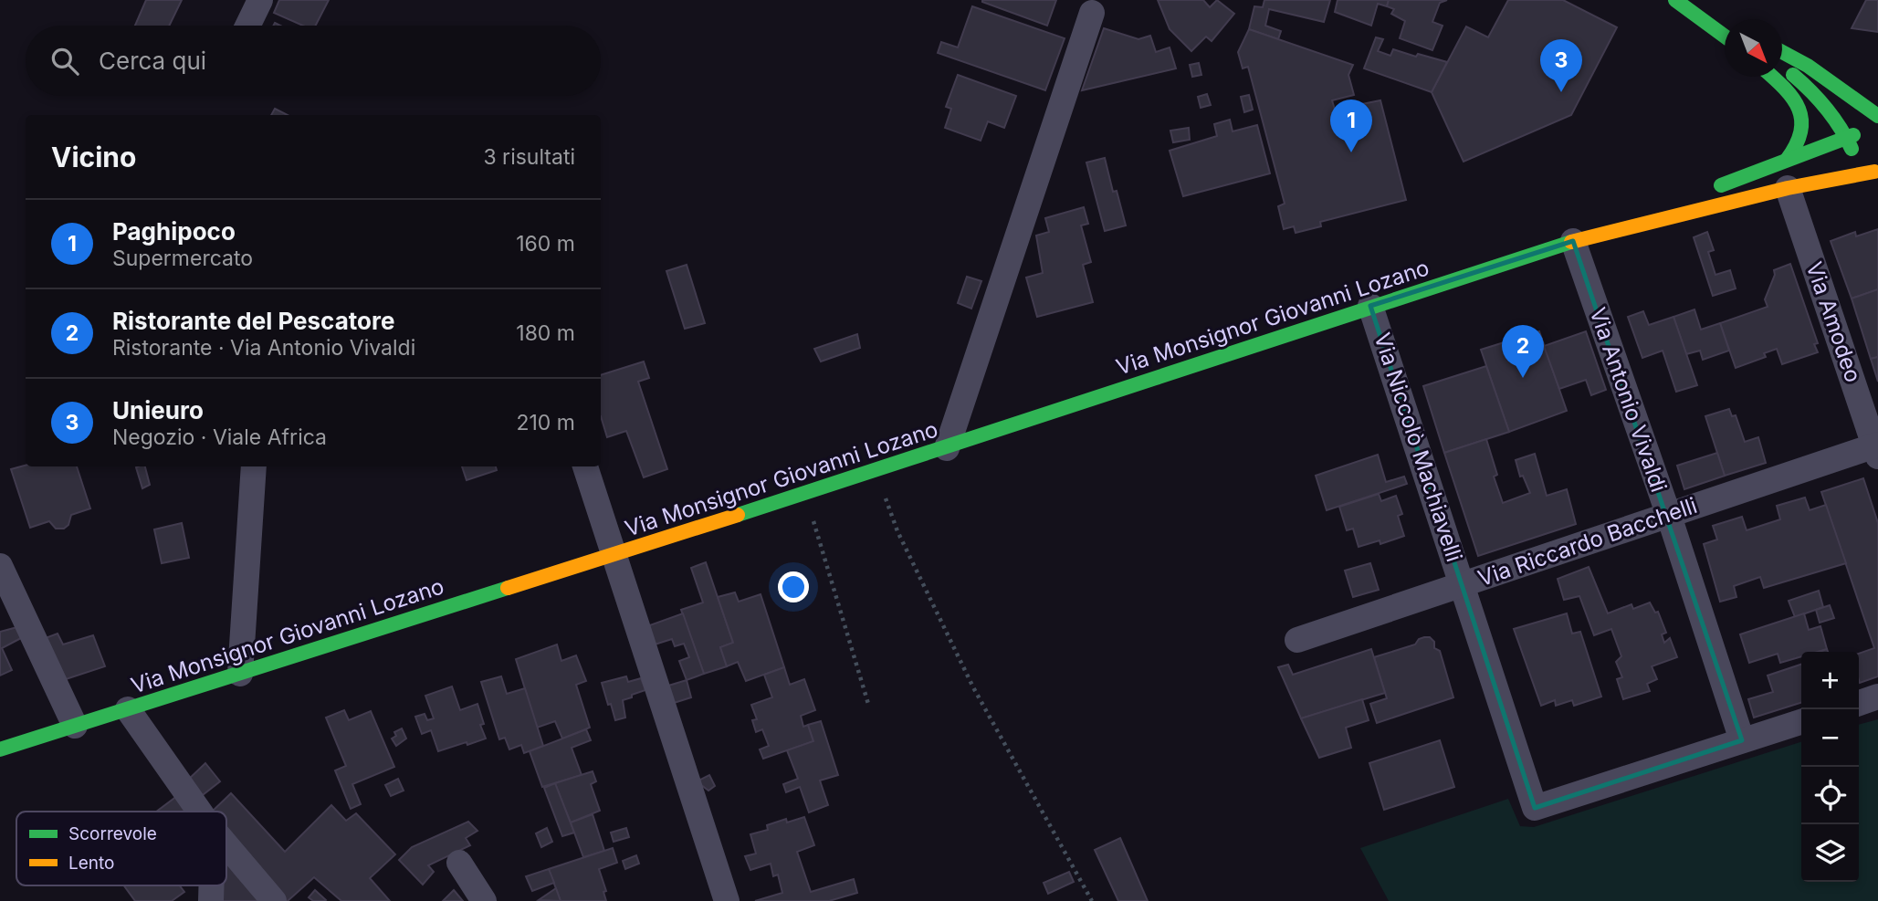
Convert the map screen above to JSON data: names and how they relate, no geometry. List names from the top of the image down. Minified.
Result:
{"streets":{"main road":["Via Monsignor Giovanni Lozano"],"street":["Via Amodeo","Via Antonio Vivaldi","Via Niccolò Machiavelli","Via Riccardo Bacchelli"]},"crossings":[["Via Monsignor Giovanni Lozano","Via Antonio Vivaldi"],["Via Monsignor Giovanni Lozano","Via Niccolò Machiavelli"],["Via Amodeo","Via Riccardo Bacchelli"],["Via Antonio Vivaldi","Via Niccolò Machiavelli"],["Via Antonio Vivaldi","Via Riccardo Bacchelli"],["Via Niccolò Machiavelli","Via Riccardo Bacchelli"]],"legend":["Scorrevole","Lento"],"north":"bottom right","page":{"search":"Cerca qui","pins":["3","1","2"],"heading":["Vicino","3 risultati"],"list":[{"mark":"1","name":"Paghipoco","note":"Supermercato","value":"160 m"},{"mark":"2","name":"Ristorante del Pescatore","note":"Ristorante · Via Antonio Vivaldi","value":"180 m"},{"mark":"3","name":"Unieuro","note":"Negozio · Viale Africa","value":"210 m"}],"map_buttons":["+","−"]}}
